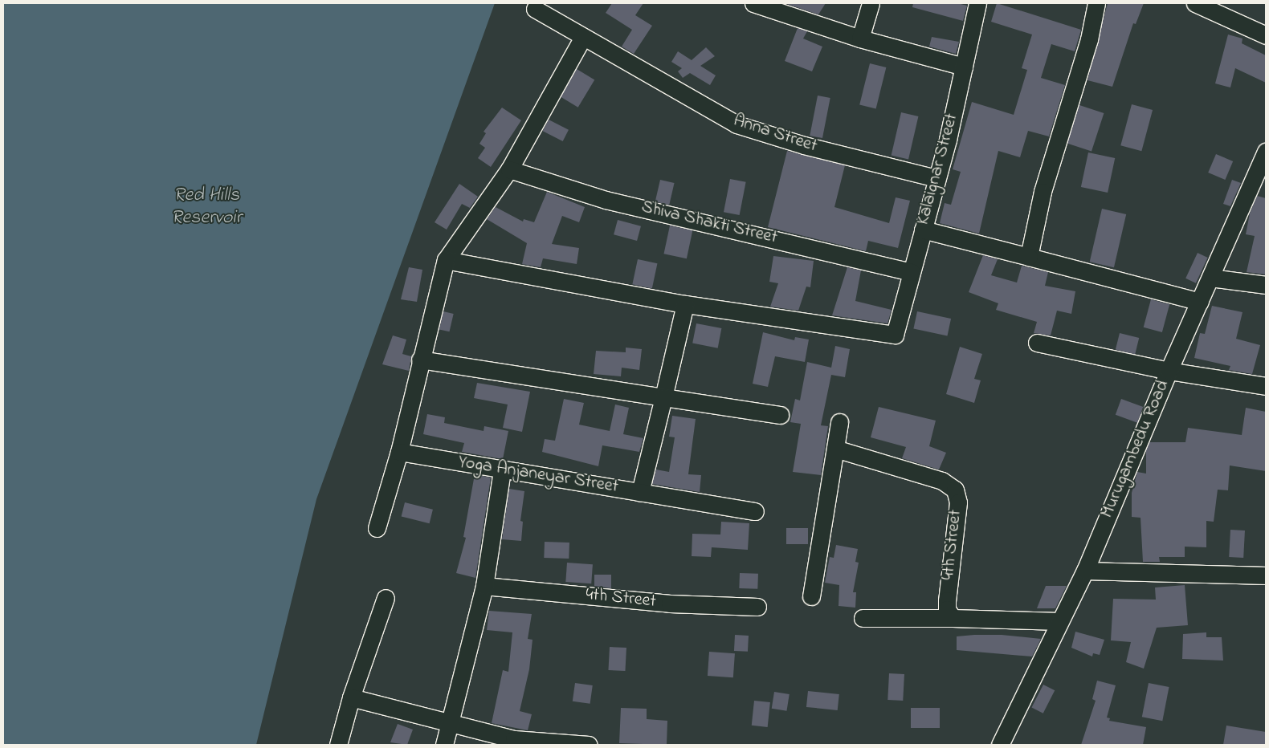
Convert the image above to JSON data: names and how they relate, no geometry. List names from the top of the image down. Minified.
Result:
{"streets":{"street":["Anna Street","Kalaignar Street","Shiva Shakti Street","Murugambedu Road","Yoga Anjaneyar Street","4th Street"]},"crossings":[["Anna Street","Kalaignar Street"],["Kalaignar Street","Shiva Shakti Street"]],"water":["Red Hills Reservoir"]}
